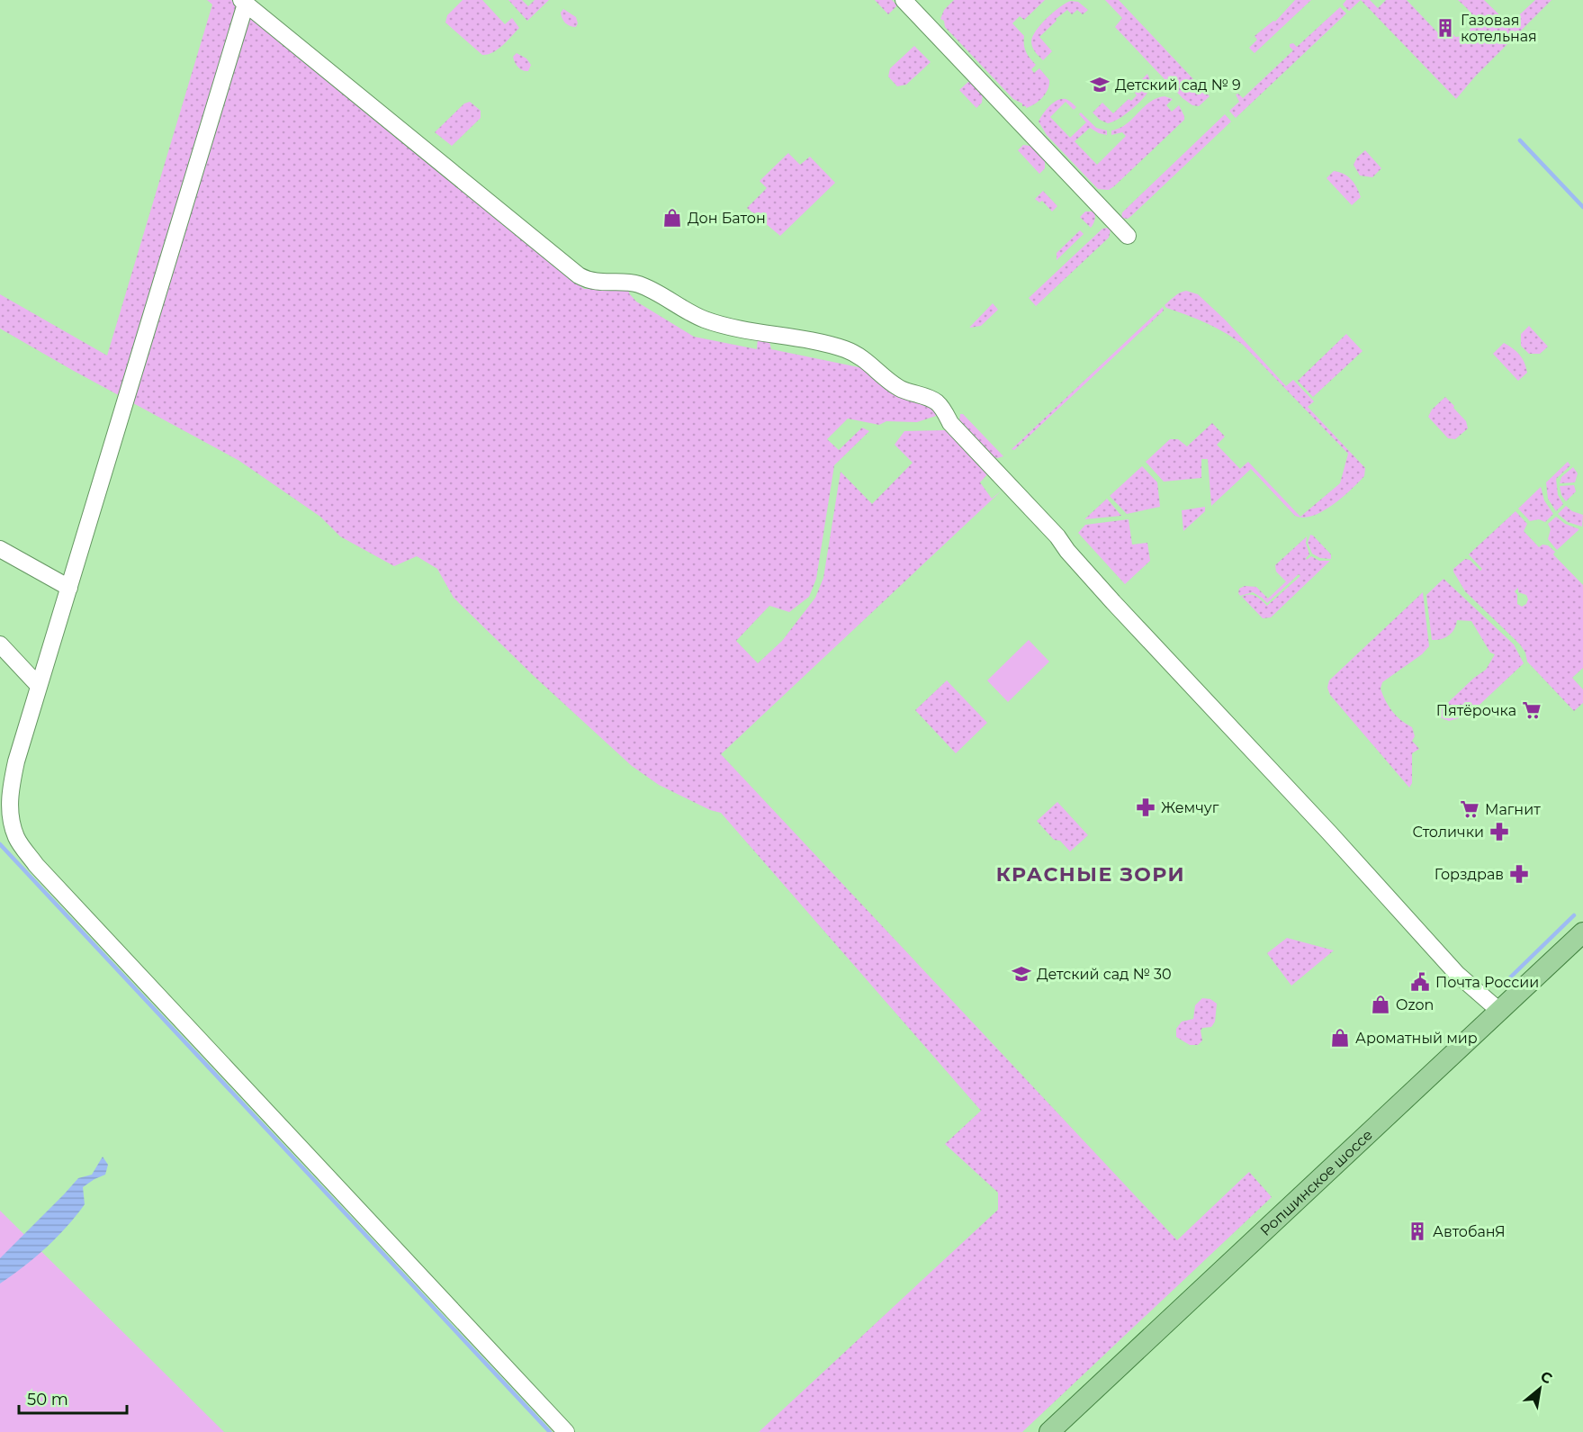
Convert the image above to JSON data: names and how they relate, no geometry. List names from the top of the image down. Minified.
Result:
{"streets":{"main road":["Ропшинское шоссе"]},"districts":["КРАСНЫЕ ЗОРИ"],"places":{"building":["Газовая котельная","АвтобанЯ"],"school or university":["Детский сад № 9","Детский сад № 30"],"shop":["Дон Батон","Ozon","Ароматный мир"],"supermarket":["Пятёрочка","Магнит"],"pharmacy":["Жемчуг","Столички","Горздрав"],"public building":["Почта России"]},"scale_bar":"50 m","north":"top right"}
